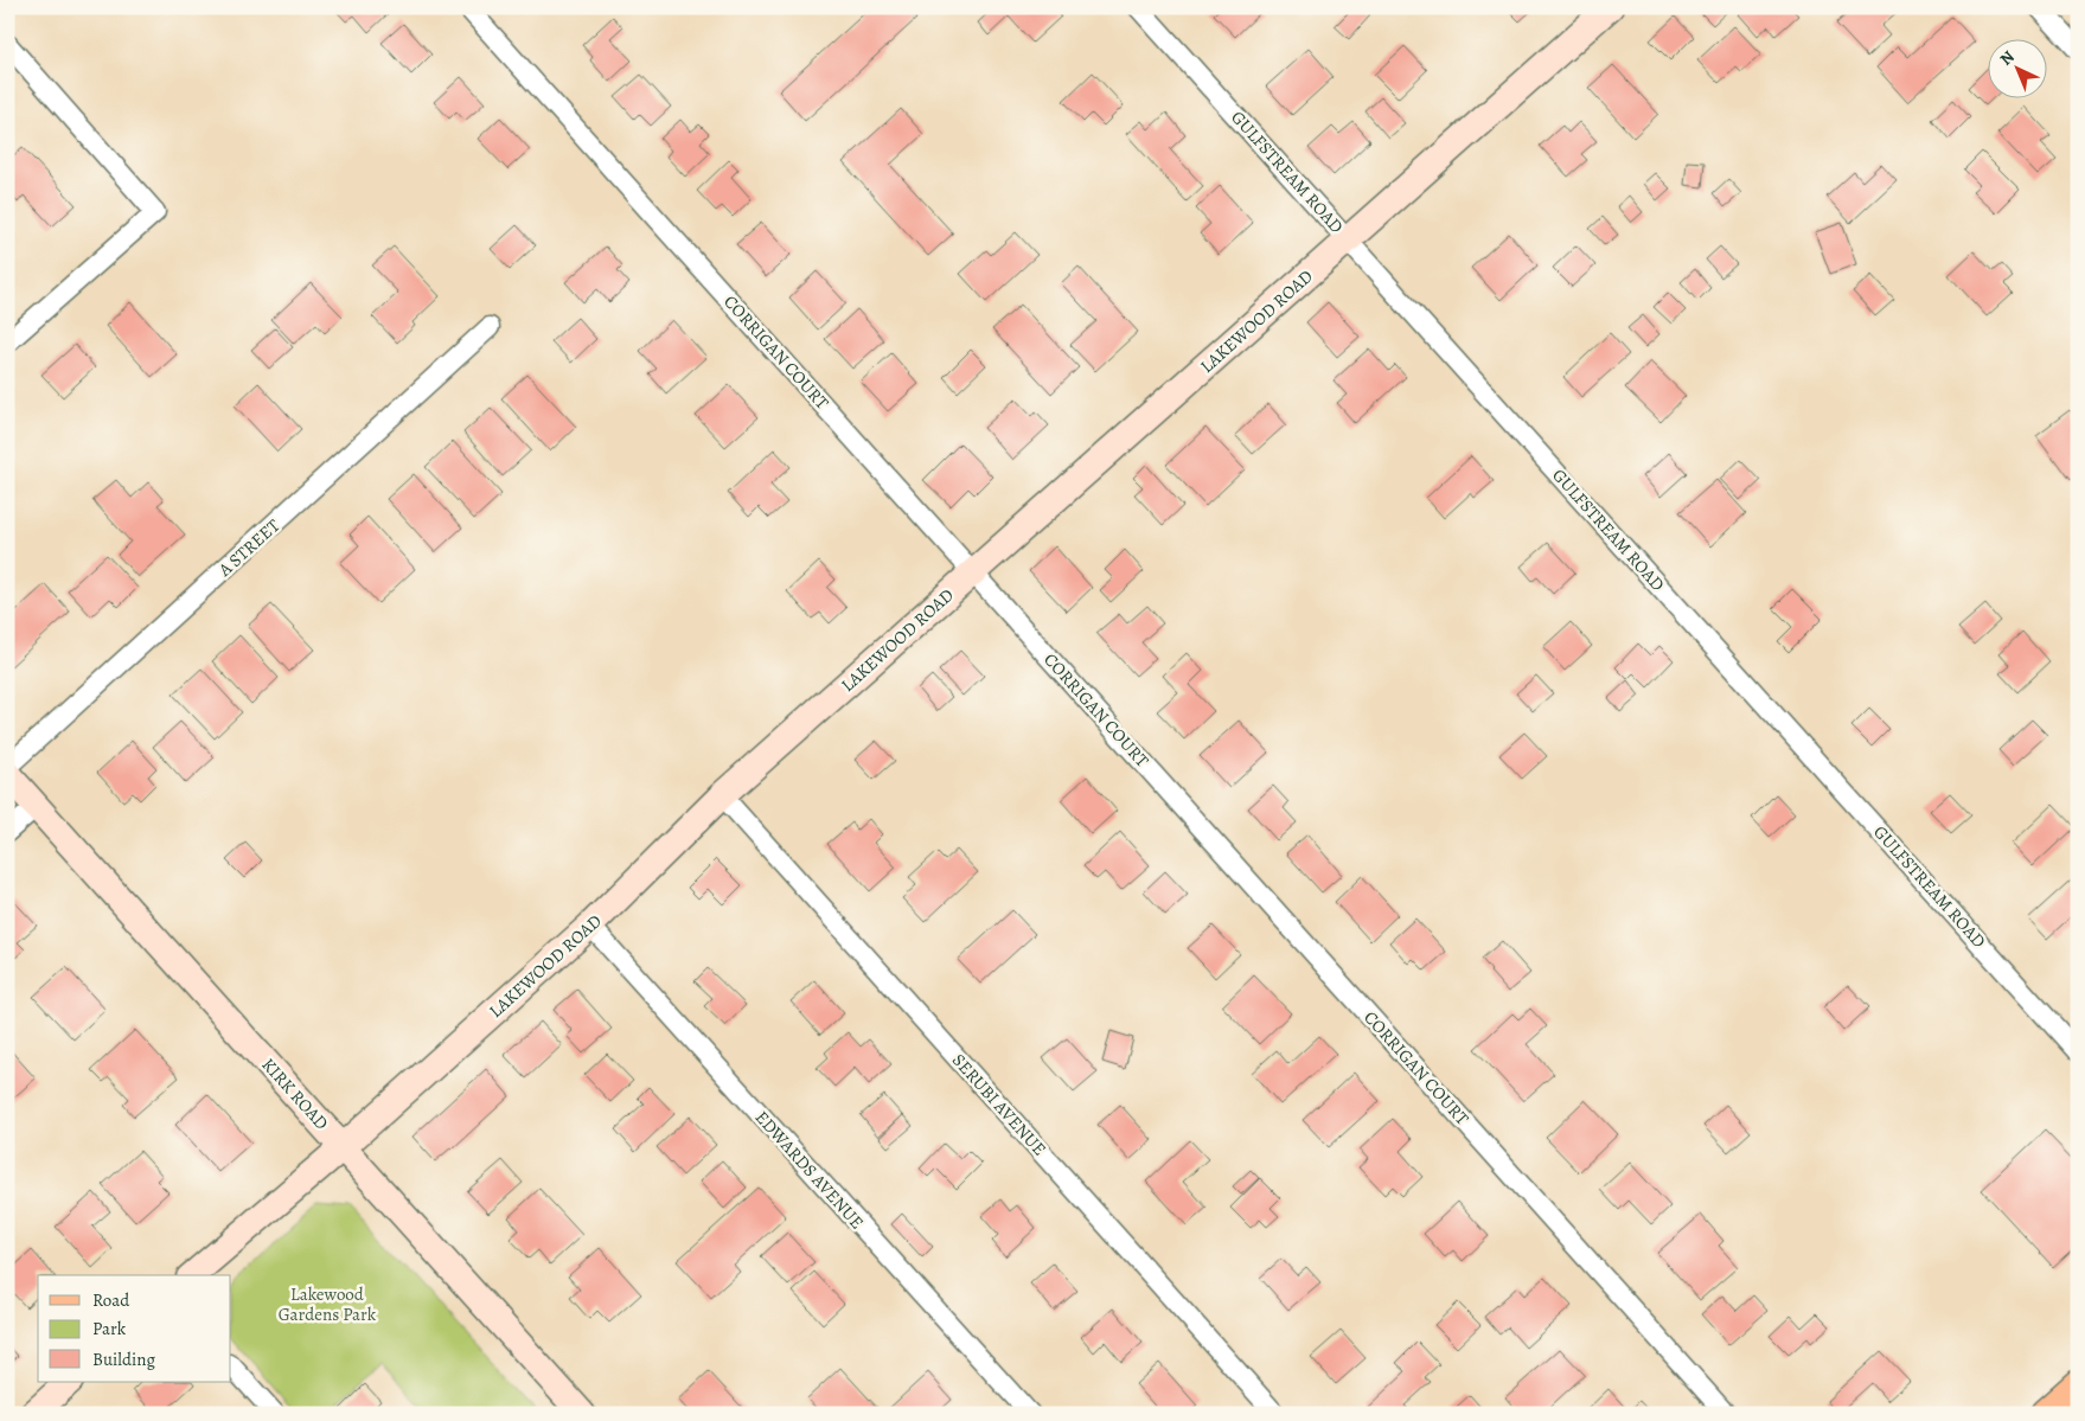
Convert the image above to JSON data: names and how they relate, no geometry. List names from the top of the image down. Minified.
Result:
{"streets":{"street":["GULFSTREAM ROAD","LAKEWOOD ROAD","CORRIGAN COURT","A STREET","KIRK ROAD","SERUBI AVENUE","EDWARDS AVENUE"]},"crossings":[["GULFSTREAM ROAD","LAKEWOOD ROAD"],["LAKEWOOD ROAD","CORRIGAN COURT"],["LAKEWOOD ROAD","KIRK ROAD"],["LAKEWOOD ROAD","SERUBI AVENUE"],["LAKEWOOD ROAD","EDWARDS AVENUE"]],"parks":["Lakewood Gardens Park"],"legend":["Road","Park","Building"],"north":"top left"}
